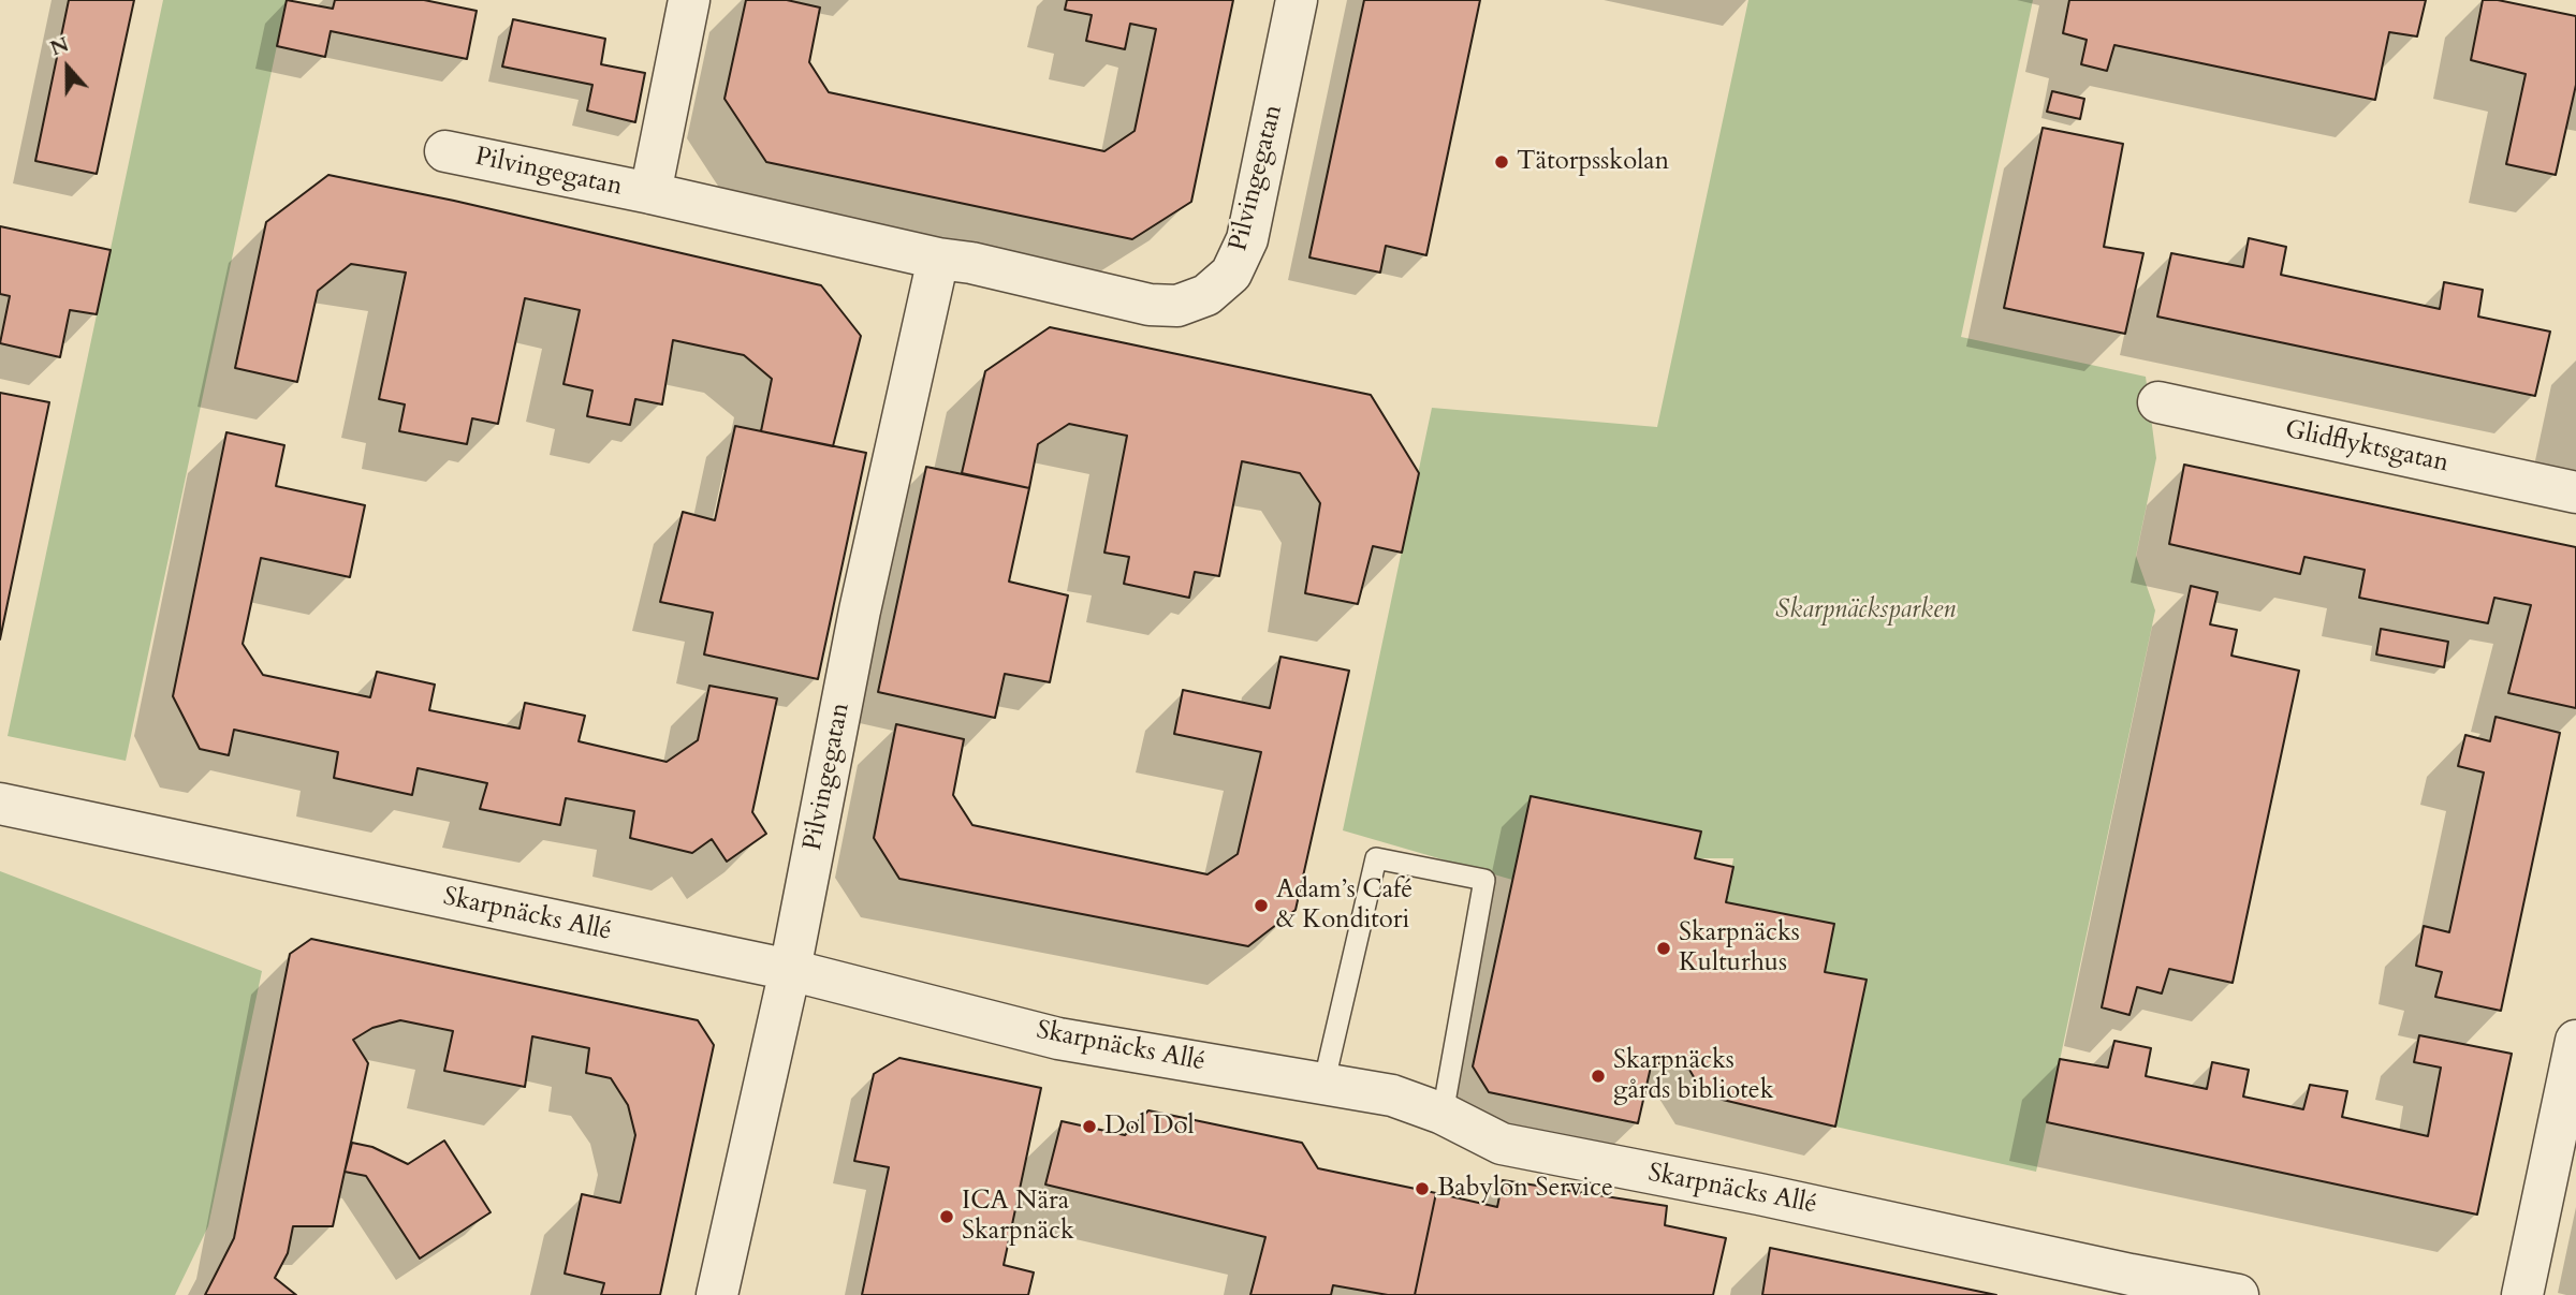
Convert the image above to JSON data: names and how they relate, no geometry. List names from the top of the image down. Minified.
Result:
{"streets":{"street":["Pilvingegatan","Glidflyktsgatan","Skarpnäcks Allé"]},"crossings":[["Pilvingegatan","Skarpnäcks Allé"]],"parks":["Skarpnäcksparken"],"places":["Tätorpsskolan","Adam’s Café & Konditori","Skarpnäcks Kulturhus","Skarpnäcks gårds bibliotek","Dol Dol","Babylon Service","ICA Nära Skarpnäck"],"north":"top"}
